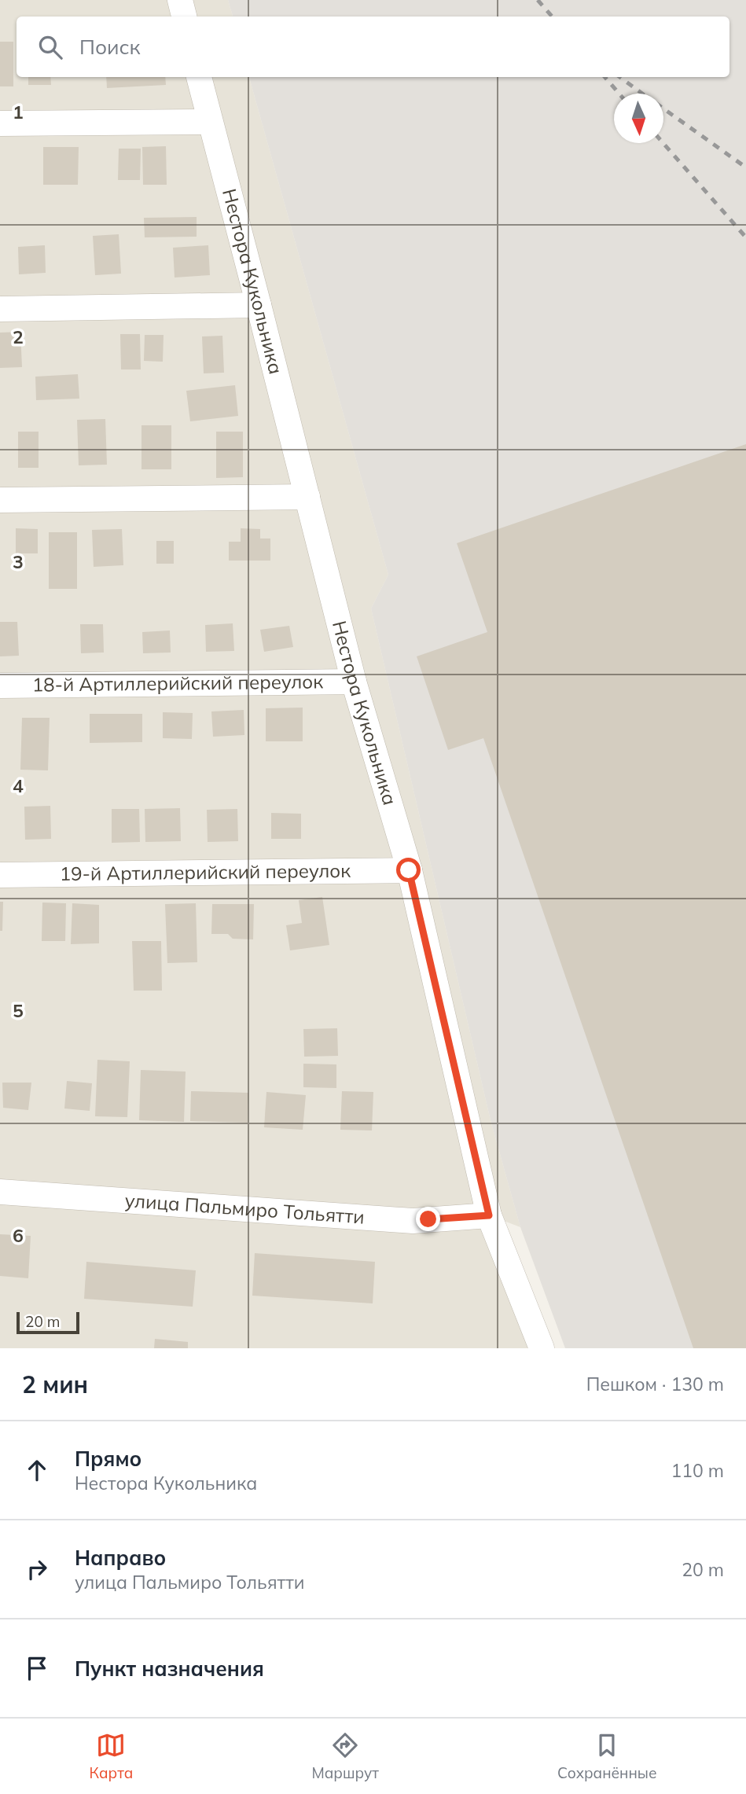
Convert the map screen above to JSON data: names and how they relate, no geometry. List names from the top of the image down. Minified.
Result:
{"streets":{"street":["Нестора Кукольника","18-й Артиллерийский переулок","19-й Артиллерийский переулок","улица Пальмиро Тольятти"]},"crossings":[["Нестора Кукольника","18-й Артиллерийский переулок"],["Нестора Кукольника","19-й Артиллерийский переулок"],["Нестора Кукольника","улица Пальмиро Тольятти"]],"scale_bar":"20 m","north":"bottom","page":{"search":"Поиск","scale":"20 m","heading":["2 мин","Пешком · 130 m"],"list":[["Прямо","Нестора Кукольника","110 m"],["Направо","улица Пальмиро Тольятти","20 m"],"Пункт назначения"],"nav":["Карта","Маршрут","Сохранённые"]},"grid":{"rows":["1","2","3","4","5","6"]}}
